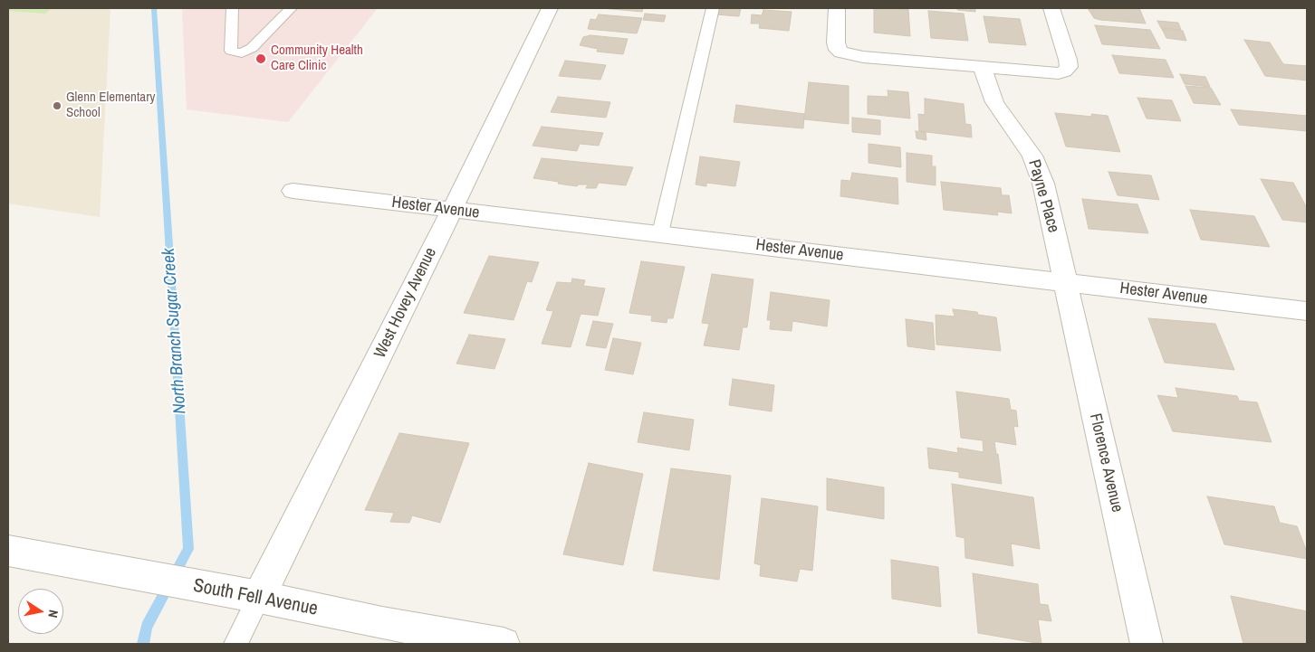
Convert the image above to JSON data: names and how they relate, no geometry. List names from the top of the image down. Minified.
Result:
{"streets":{"street":["Payne Place","Hester Avenue","West Hovey Avenue","Florence Avenue","South Fell Avenue"]},"crossings":[["Payne Place","Hester Avenue"],["Payne Place","Florence Avenue"],["Hester Avenue","West Hovey Avenue"],["Hester Avenue","Florence Avenue"],["West Hovey Avenue","South Fell Avenue"]],"water":["North Branch Sugar Creek"],"places":["Community Health Care Clinic","Glenn Elementary School"],"north":"right"}
